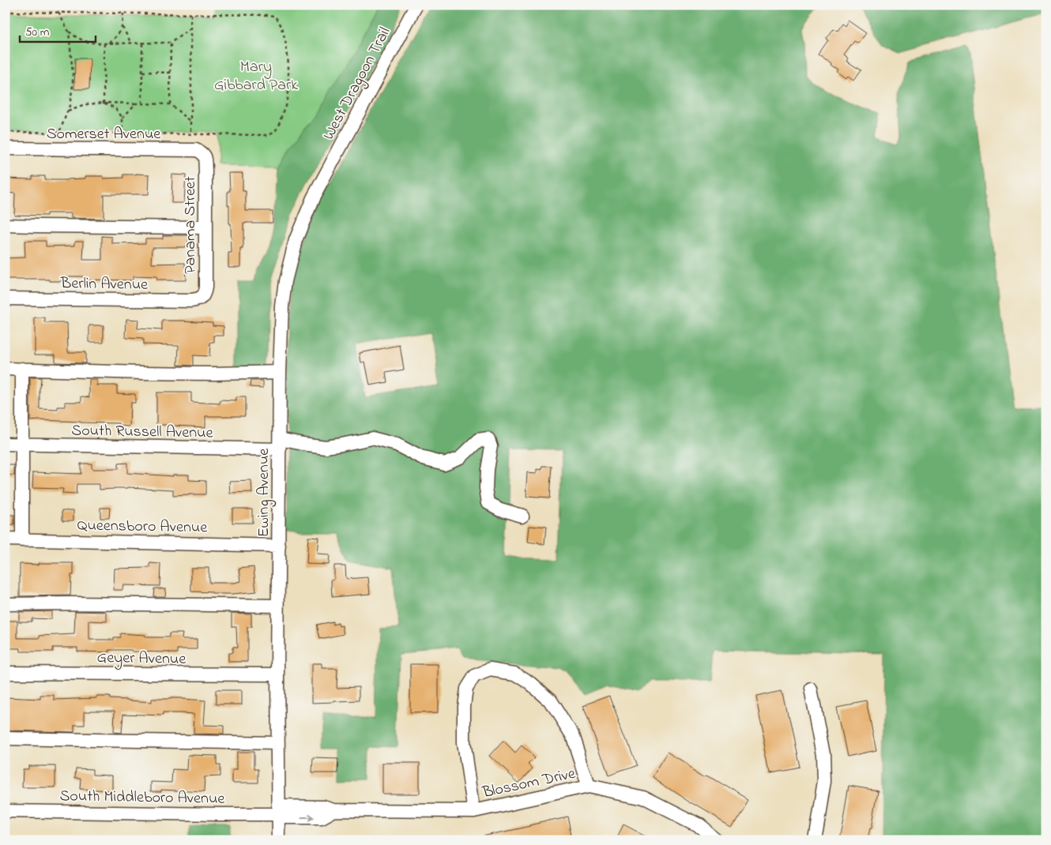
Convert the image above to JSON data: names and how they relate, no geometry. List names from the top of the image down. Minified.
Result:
{"streets":{"street":["West Dragoon Trail","Somerset Avenue","Panama Street","Berlin Avenue","South Russell Avenue","Ewing Avenue","Queensboro Avenue","Geyer Avenue","Blossom Drive","South Middleboro Avenue"]},"crossings":[["West Dragoon Trail","Ewing Avenue"],["Somerset Avenue","Panama Street"],["Panama Street","Berlin Avenue"],["South Russell Avenue","Ewing Avenue"],["Ewing Avenue","Queensboro Avenue"],["Ewing Avenue","Geyer Avenue"],["Ewing Avenue","Blossom Drive"],["Ewing Avenue","South Middleboro Avenue"],["Blossom Drive","South Middleboro Avenue"]],"parks":["Mary Gibbard Park"],"scale_bar":"50 m"}
